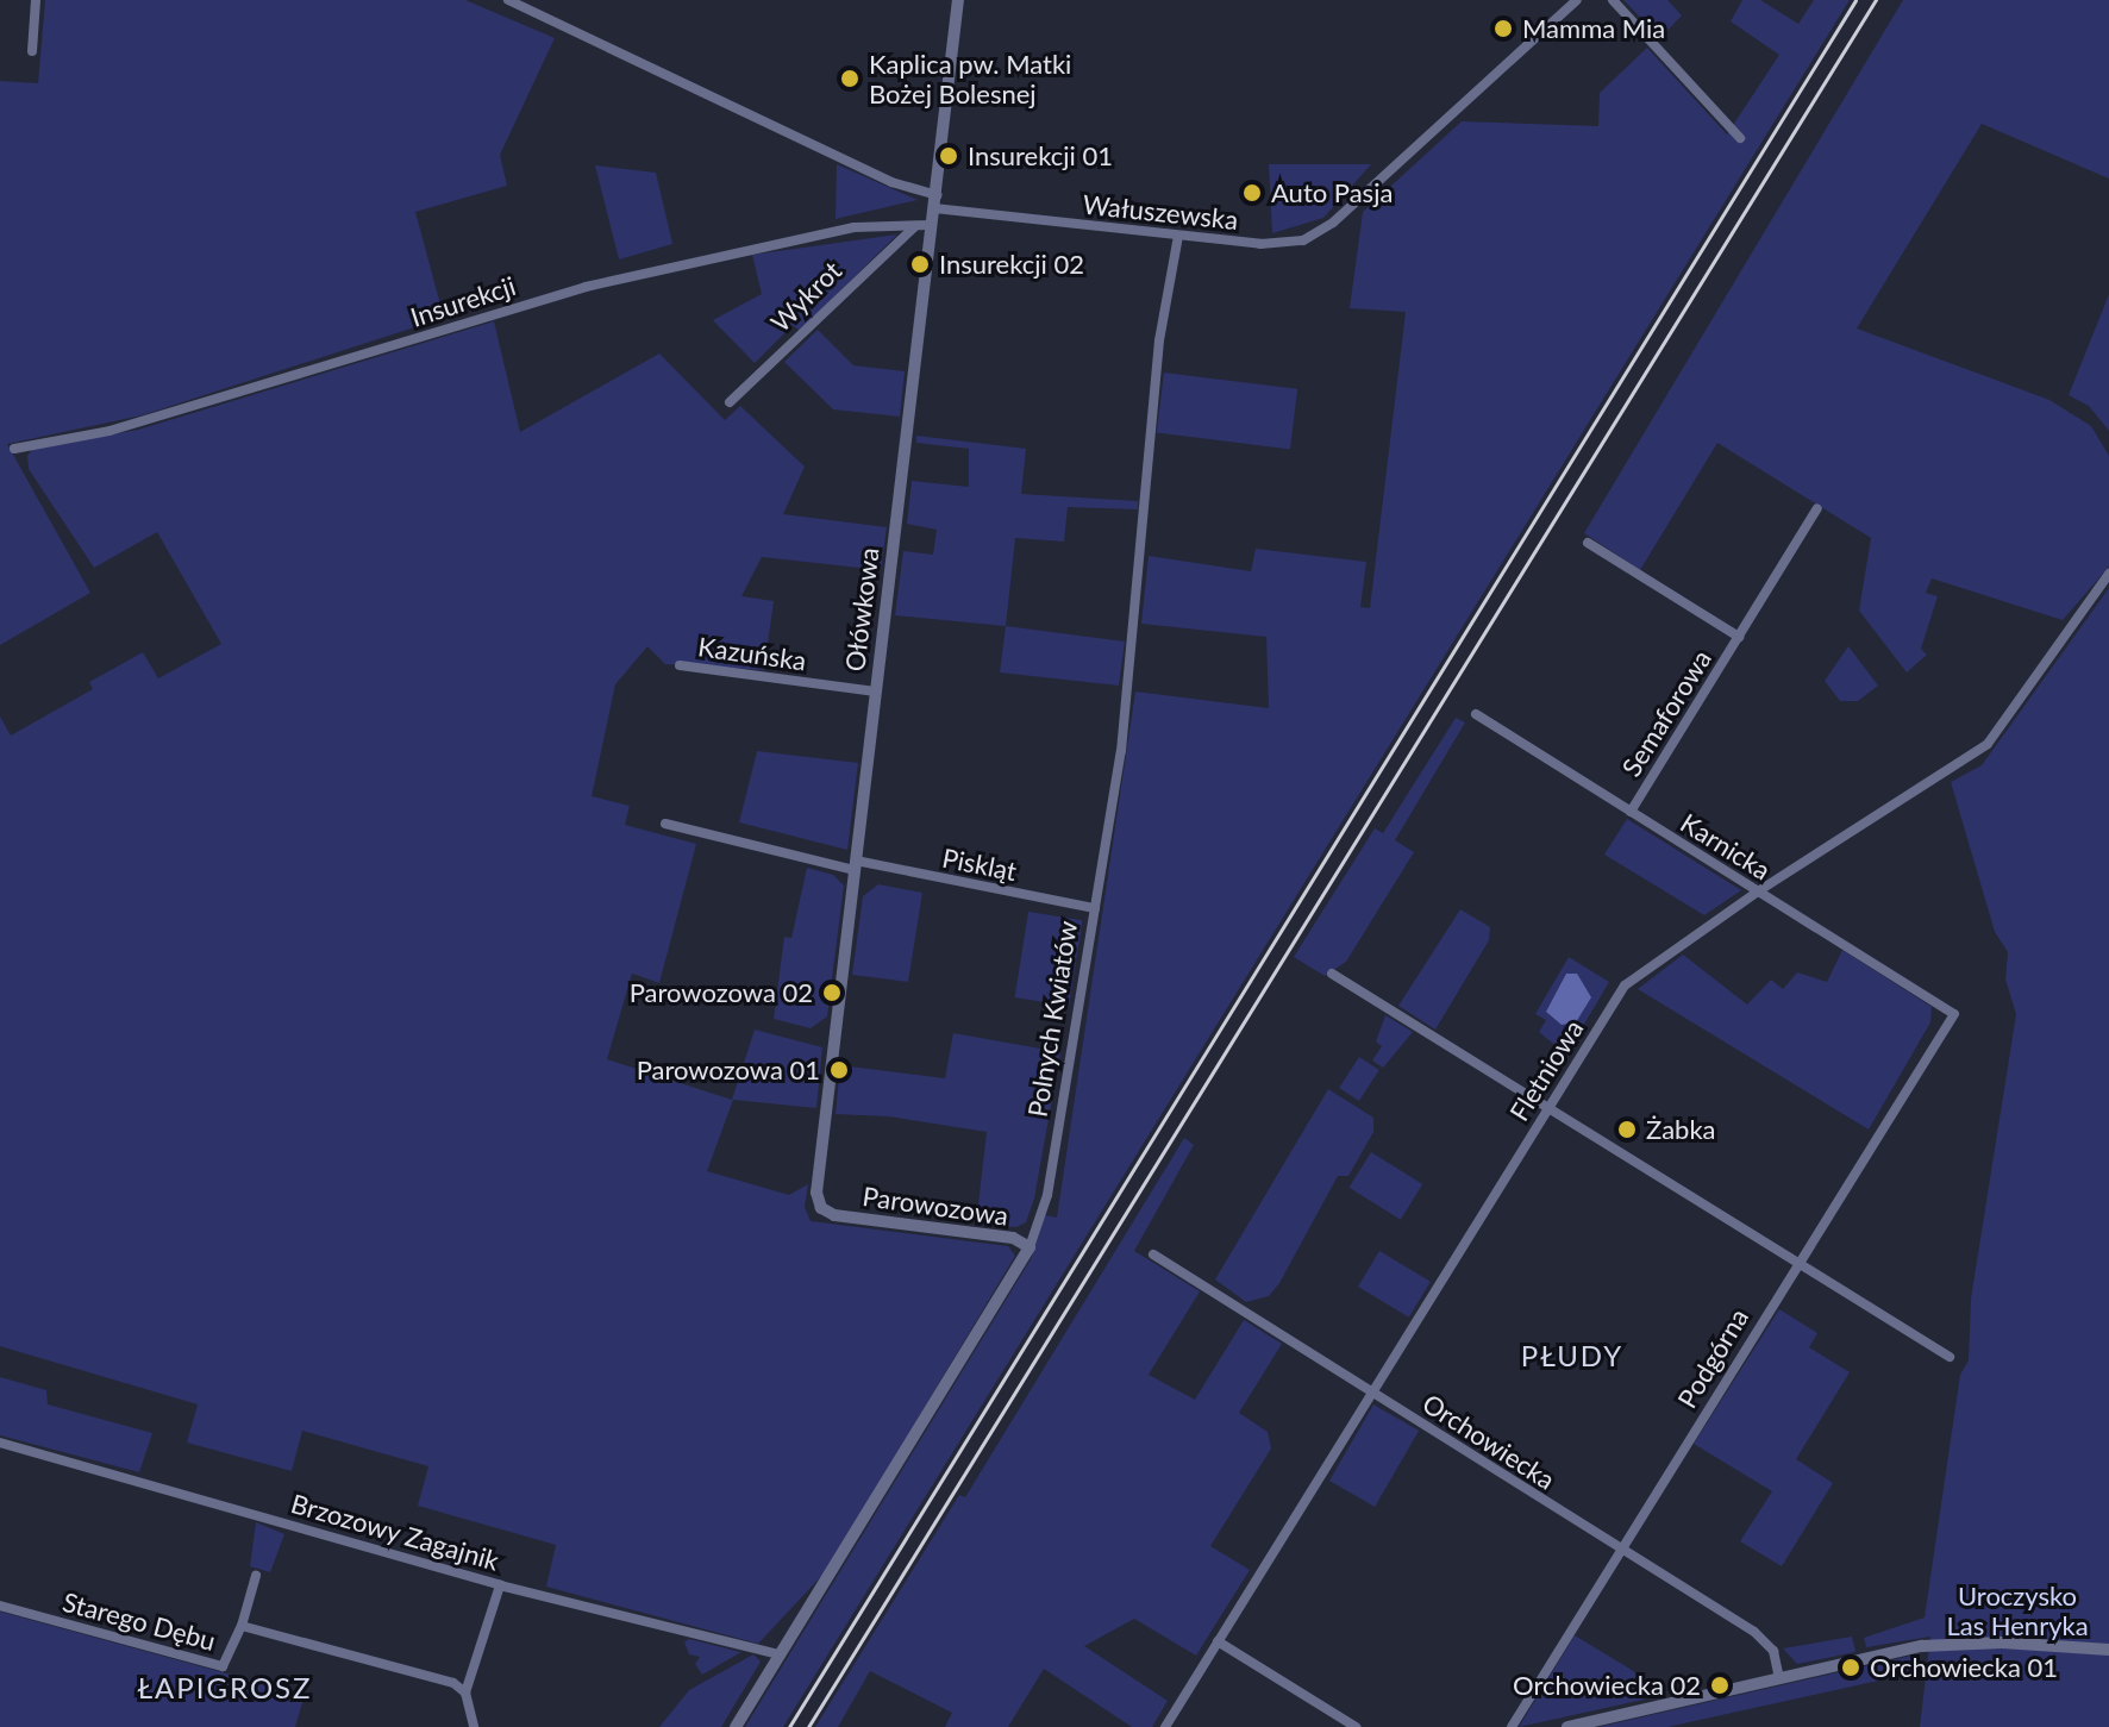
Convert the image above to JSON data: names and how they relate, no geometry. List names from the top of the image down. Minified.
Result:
{"streets":{"street":["Wałuszewska","Wykrot","Insurekcji","Ołówkowa","Kazuńska","Semaforowa","Karnicka","Piskląt","Polnych Kwiatów","Fletniowa","Parowozowa","Podgórna","Orchowiecka","Brzozowy Zagajnik","Starego Dębu"]},"crossings":[["Wałuszewska","Ołówkowa"],["Wałuszewska","Polnych Kwiatów"],["Wykrot","Insurekcji"],["Insurekcji","Ołówkowa"],["Ołówkowa","Kazuńska"],["Ołówkowa","Piskląt"],["Ołówkowa","Parowozowa"],["Semaforowa","Karnicka"],["Karnicka","Fletniowa"],["Karnicka","Podgórna"],["Piskląt","Polnych Kwiatów"],["Polnych Kwiatów","Parowozowa"],["Polnych Kwiatów","Brzozowy Zagajnik"],["Fletniowa","Orchowiecka"],["Podgórna","Orchowiecka"]],"districts":["PŁUDY","ŁAPIGROSZ"],"parks":["Uroczysko Las Henryka"],"places":["Mamma Mia","Kaplica pw. Matki Bożej Bolesnej","Insurekcji 01","Auto Pasja","Insurekcji 02","Parowozowa 02","Parowozowa 01","Żabka","Orchowiecka 01","Orchowiecka 02"]}
